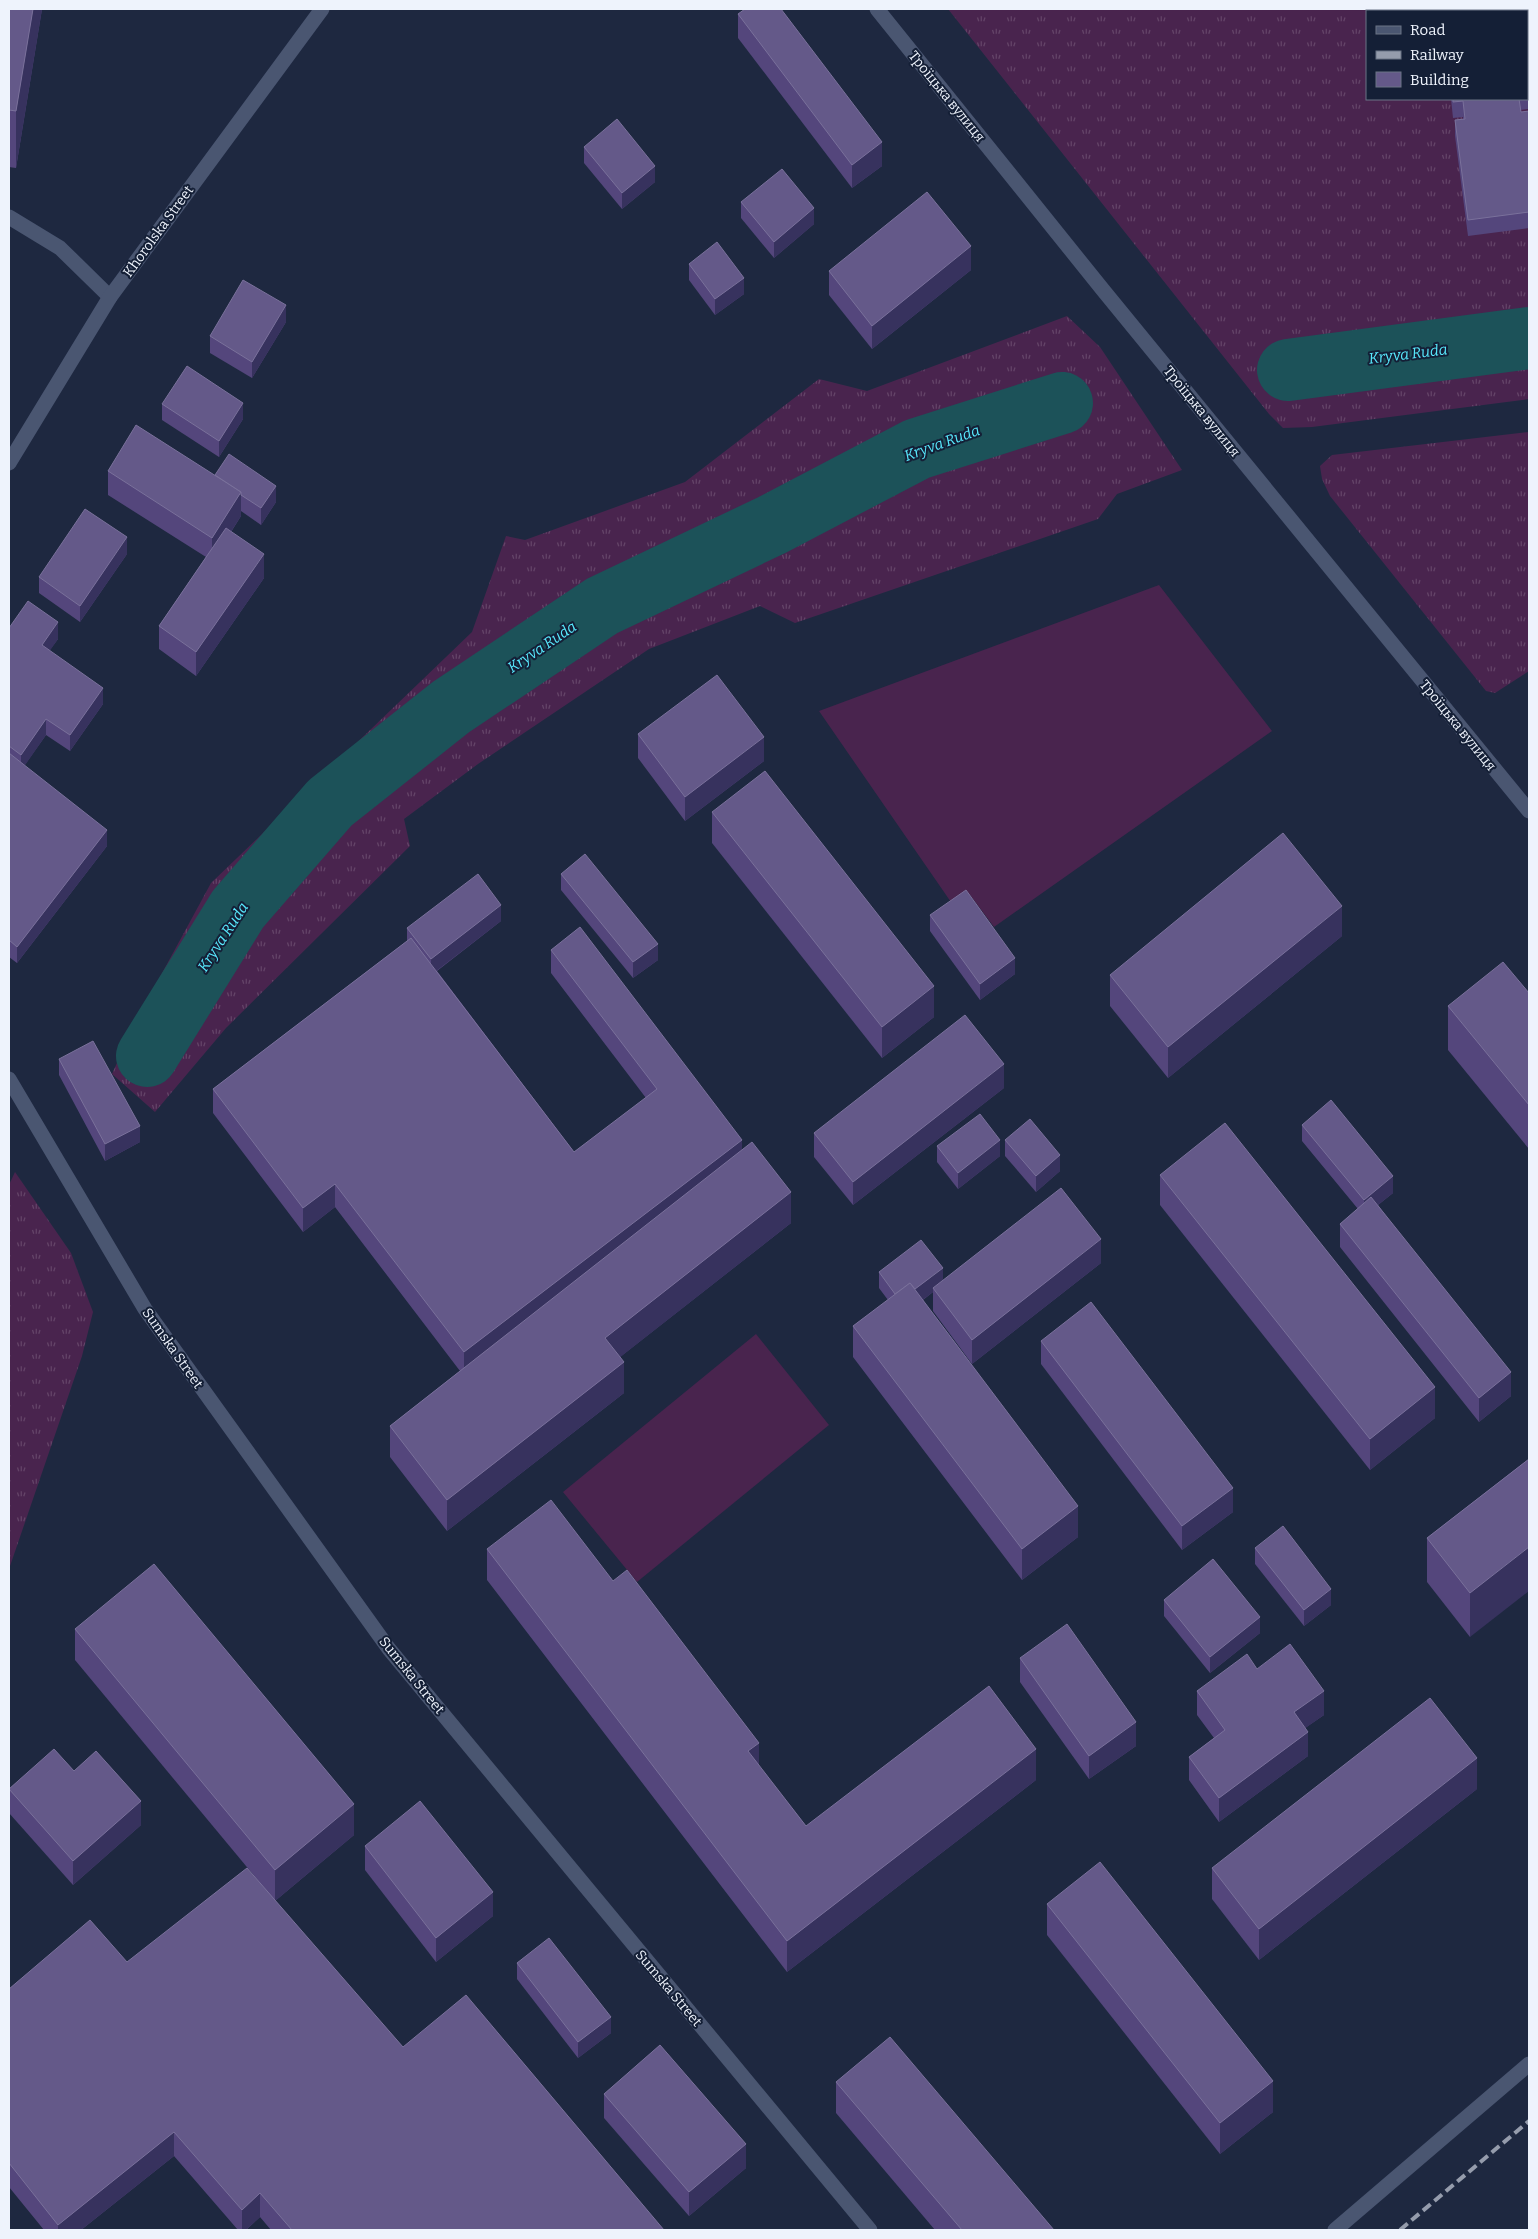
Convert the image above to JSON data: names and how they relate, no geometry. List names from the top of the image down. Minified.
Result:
{"streets":{"street":["Троїцька вулиця","Khorolska Street","Sumska Street"]},"water":["Kryva Ruda"],"legend":["Road","Railway","Building"]}
